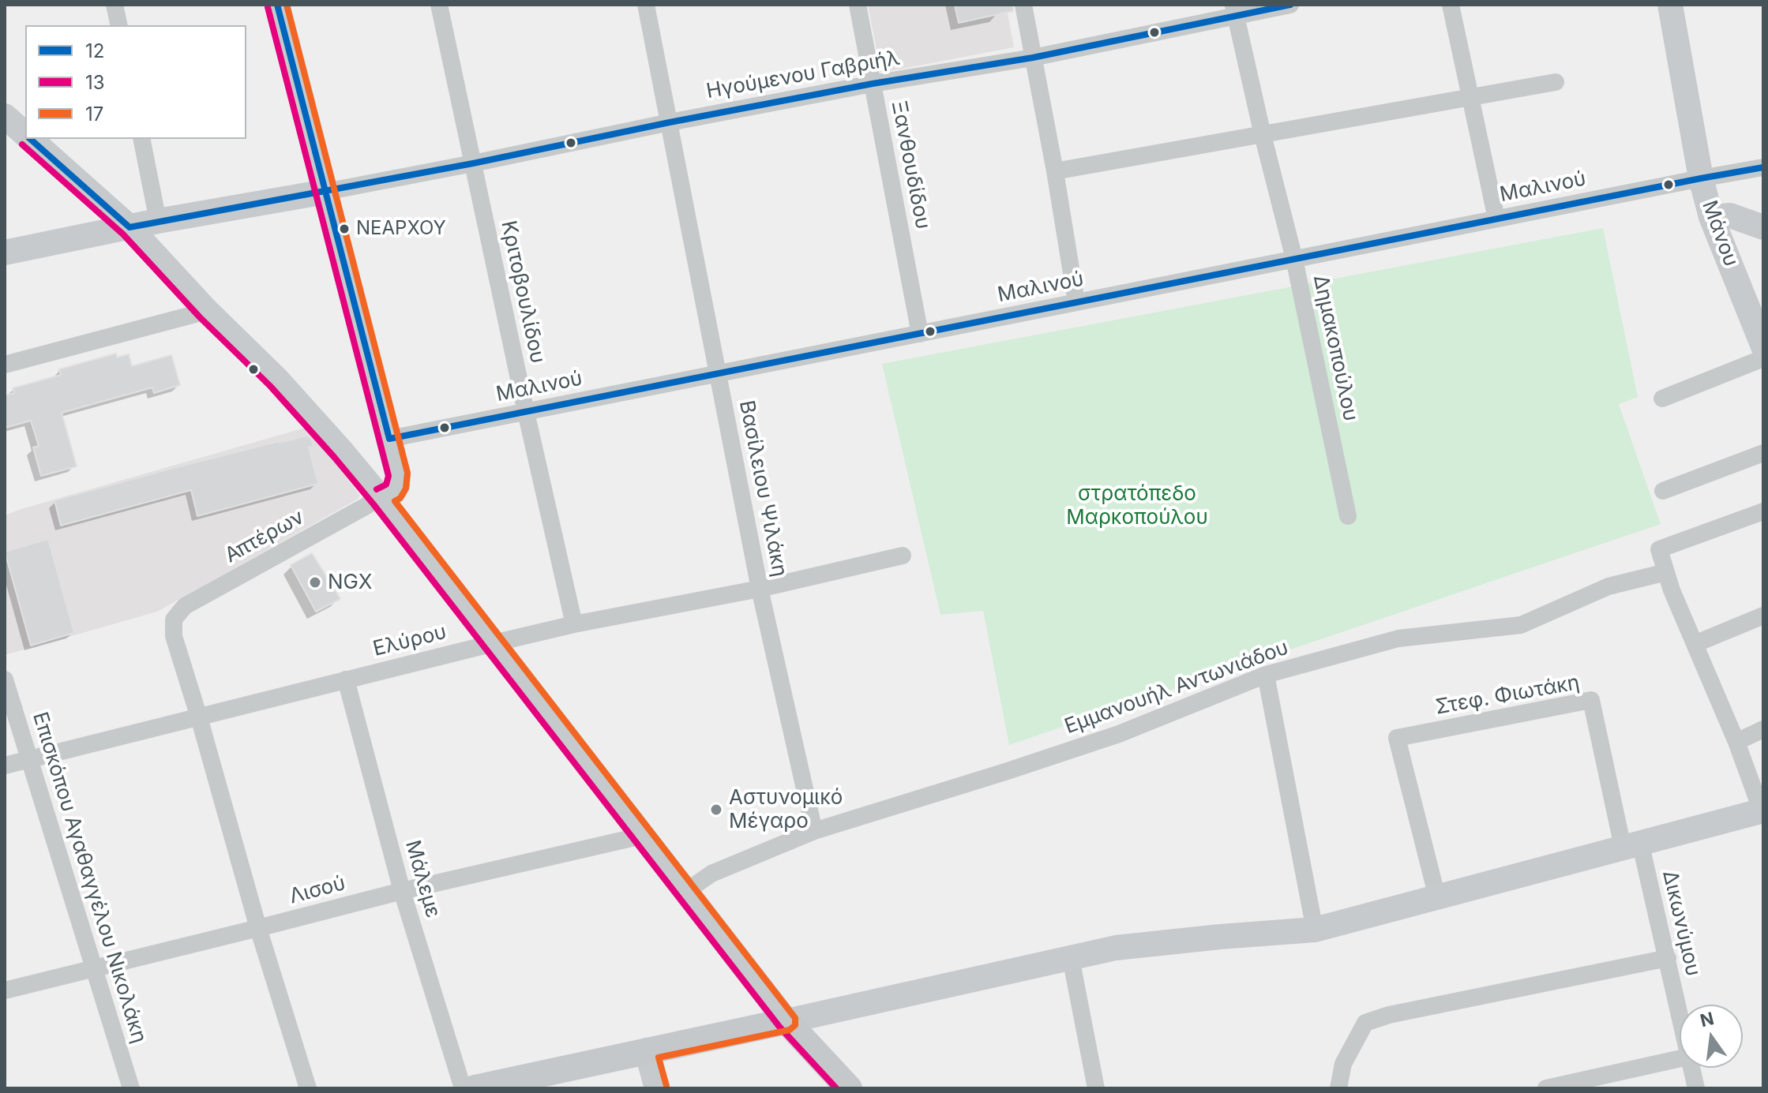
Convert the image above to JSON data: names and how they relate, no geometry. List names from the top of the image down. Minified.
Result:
{"streets":{"street":["Ηγούμενου Γαβριήλ","Ξανθουδίδου","Μαλινού","Μάνου","Κριτοβουλίδου","Δημακοπούλου","Βασίλειου Ψιλάκη","Απτέρων","Ελύρου","Εμμανουήλ Αντωνιάδου","Στεφ. Φιωτάκη","Επισκόπου Αγαθαγγέλου Νικολάκη","Μάλεμε","Λισού","Δικωνύμου"]},"crossings":[["Ηγούμενου Γαβριήλ","Ξανθουδίδου"],["Ηγούμενου Γαβριήλ","Κριτοβουλίδου"],["Ηγούμενου Γαβριήλ","Δημακοπούλου"],["Ηγούμενου Γαβριήλ","Βασίλειου Ψιλάκη"],["Ξανθουδίδου","Μαλινού"],["Μαλινού","Μάνου"],["Μαλινού","Κριτοβουλίδου"],["Μαλινού","Δημακοπούλου"],["Μαλινού","Βασίλειου Ψιλάκη"],["Κριτοβουλίδου","Ελύρου"],["Βασίλειου Ψιλάκη","Ελύρου"],["Βασίλειου Ψιλάκη","Εμμανουήλ Αντωνιάδου"],["Απτέρων","Ελύρου"],["Ελύρου","Επισκόπου Αγαθαγγέλου Νικολάκη"],["Ελύρου","Μάλεμε"],["Στεφ. Φιωτάκη","Δικωνύμου"],["Επισκόπου Αγαθαγγέλου Νικολάκη","Λισού"],["Μάλεμε","Λισού"]],"parks":["στρατόπεδο Μαρκοπούλου"],"places":["ΝΕΑΡΧΟΥ","NGX","Αστυνομικό Μέγαρο"],"lines":["transit line 12","transit line 17","transit line 13"],"legend":["12","13","17"],"north":"top"}
